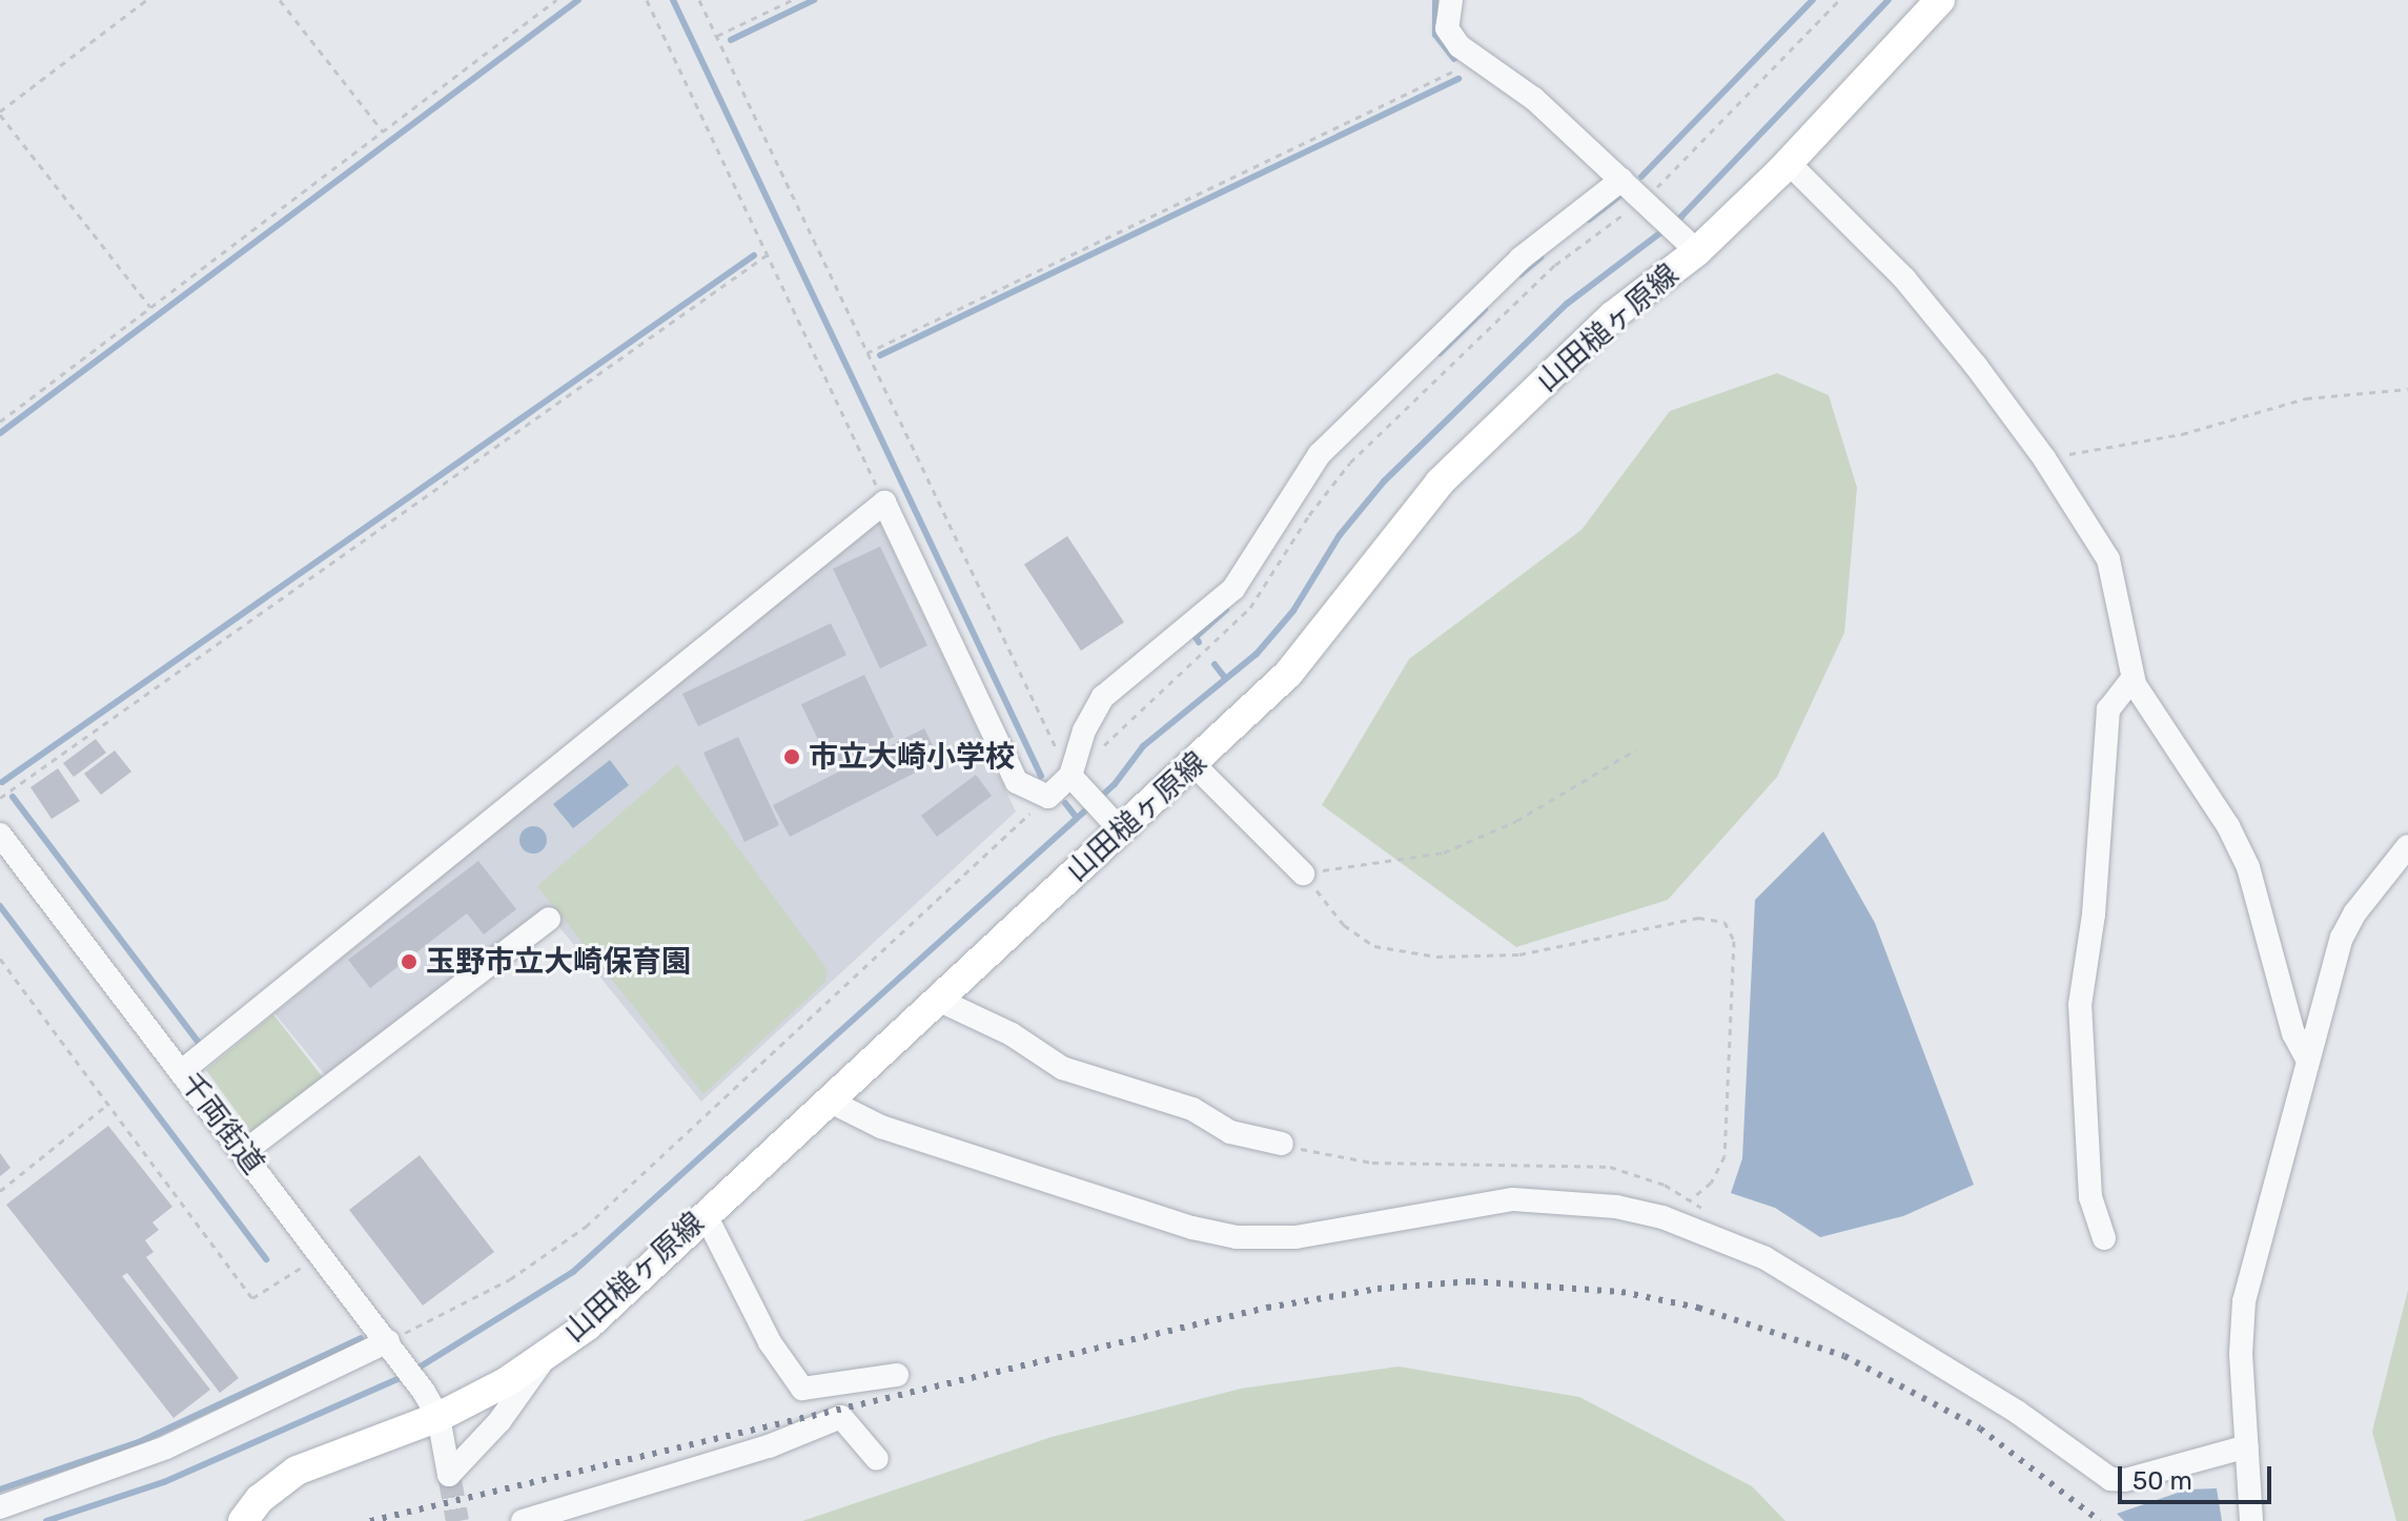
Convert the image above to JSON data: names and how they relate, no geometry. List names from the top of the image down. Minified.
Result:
{"streets":{"main road":["山田槌ヶ原線"],"street":["千両街道"]},"crossings":[["山田槌ヶ原線","千両街道"]],"places":["市立大崎小学校","玉野市立大崎保育園"],"scale_bar":"50 m"}
